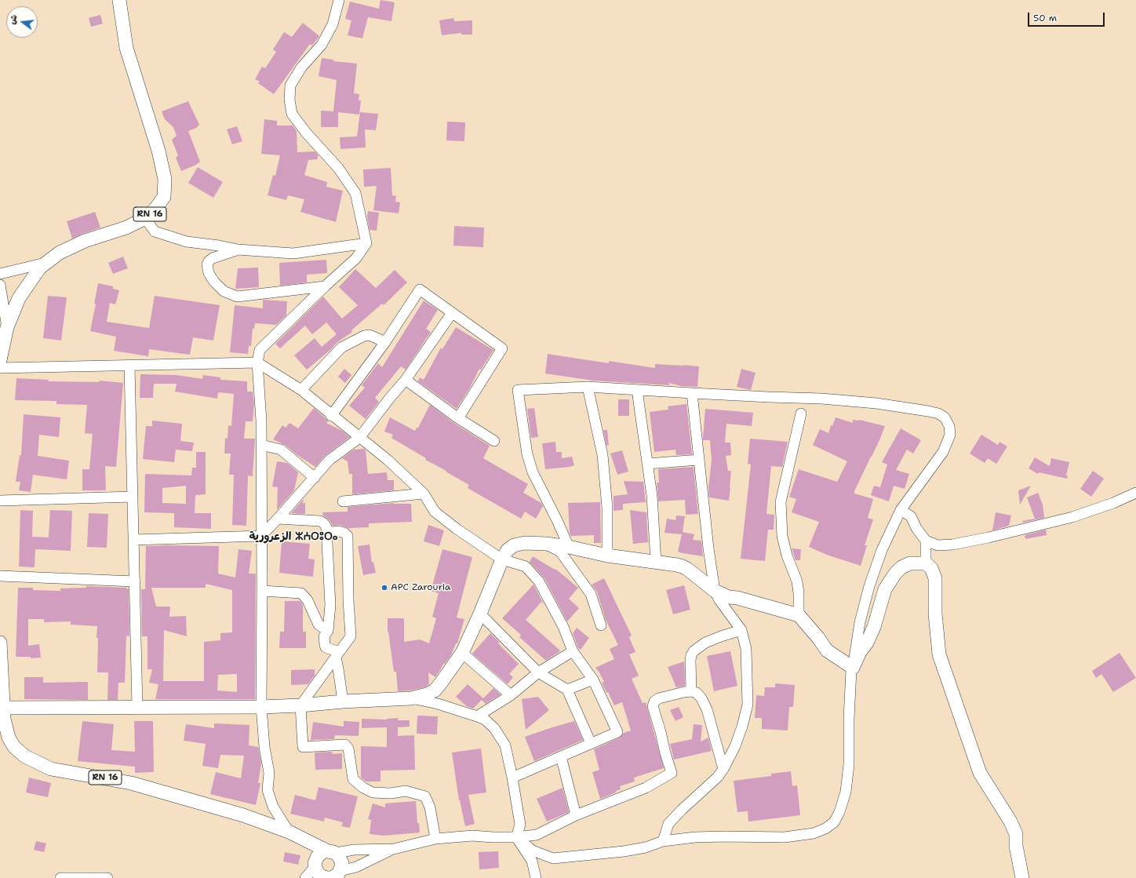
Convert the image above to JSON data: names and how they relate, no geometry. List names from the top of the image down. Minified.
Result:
{"streets":{"main road":["RN 16"]},"districts":["الزعرورية ⵣⵄⵔⵓⵔⴰ"],"places":["APC Zarouria"],"scale_bar":"50 m","north":"left"}
